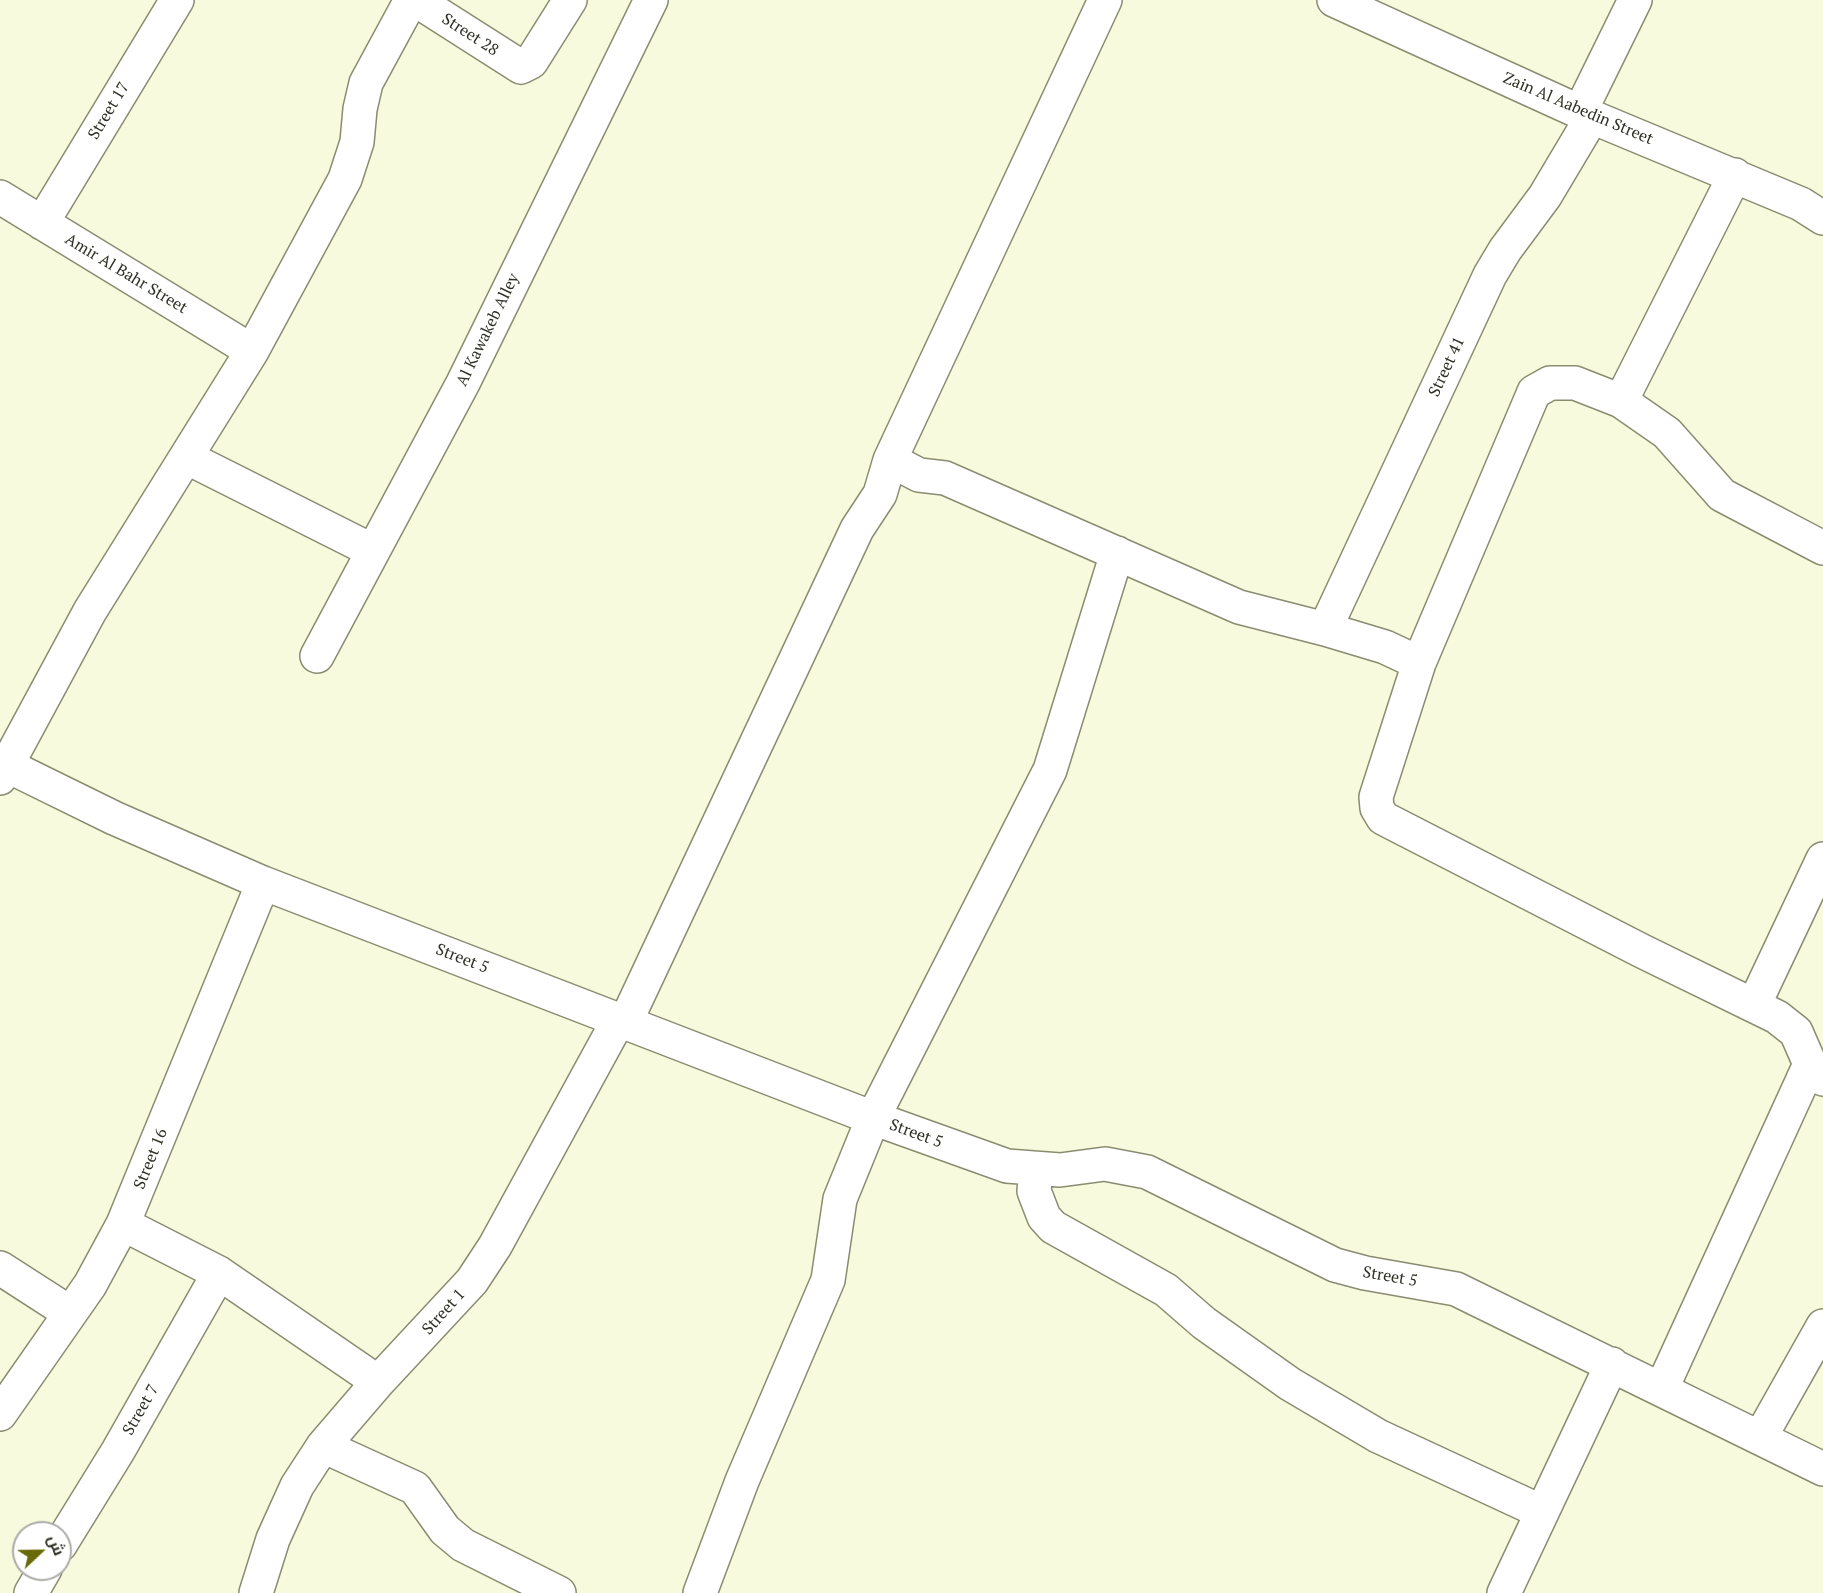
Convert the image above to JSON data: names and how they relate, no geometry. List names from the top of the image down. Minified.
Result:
{"streets":{"street":["Street 28","Zain Al Aabedin Street","Street 17","Amir Al Bahr Street","Al Kawakeb Alley","Street 41","Street 5","Street 16","Street 1","Street 7"]},"crossings":[["Zain Al Aabedin Street","Street 41"],["Street 17","Amir Al Bahr Street"],["Street 5","Street 16"],["Street 5","Street 1"]],"north":"right"}
